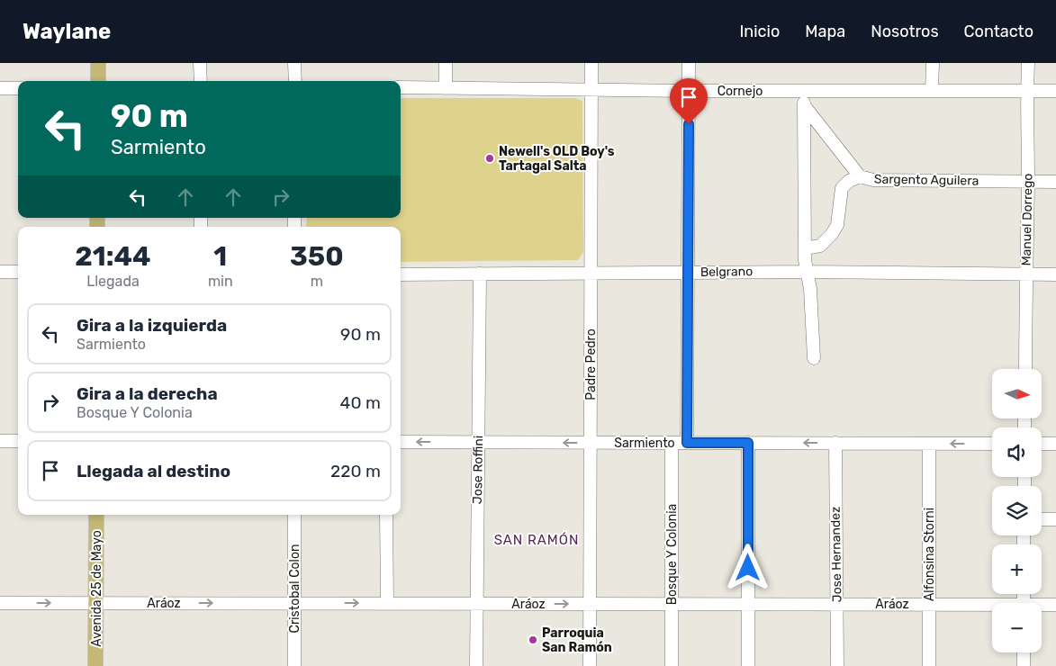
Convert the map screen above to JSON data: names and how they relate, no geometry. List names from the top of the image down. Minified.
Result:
{"streets":{"main road":["Avenida 25 de Mayo"],"street":["Cornejo","Sargento Aguilera","Manuel Dorrego","Belgrano","Padre Pedro","Sarmiento","Jose Roffini","Bosque Y Colonia","Jose Hernandez","Alfonsina Storni","Cristobal Colon","Aráoz"]},"crossings":[["Cornejo","Manuel Dorrego"],["Cornejo","Padre Pedro"],["Sargento Aguilera","Manuel Dorrego"],["Manuel Dorrego","Belgrano"],["Belgrano","Padre Pedro"],["Belgrano","Jose Roffini"],["Padre Pedro","Sarmiento"],["Padre Pedro","Aráoz"],["Sarmiento","Jose Roffini"],["Sarmiento","Bosque Y Colonia"],["Sarmiento","Jose Hernandez"],["Sarmiento","Alfonsina Storni"],["Jose Roffini","Aráoz"],["Bosque Y Colonia","Aráoz"],["Jose Hernandez","Aráoz"],["Alfonsina Storni","Aráoz"],["Avenida 25 de Mayo","Aráoz"],["Cristobal Colon","Aráoz"]],"one_way":["Sarmiento","Aráoz"],"districts":["SAN RAMÓN"],"places":["Newell's OLD Boy's Tartagal Salta","Parroquia San Ramón"],"north":"right","page":{"header":"Waylane","nav":["Inicio","Mapa","Nosotros","Contacto"],"turn":["90 m","Sarmiento"],"eta":["21:44","Llegada","1","min","350","m"],"list":[{"name":"Gira a la izquierda","note":"Sarmiento","value":"90 m"},{"name":"Gira a la derecha","note":"Bosque Y Colonia","value":"40 m"},{"name":"Llegada al destino","value":"220 m"}],"map_buttons":["+","−"]}}
